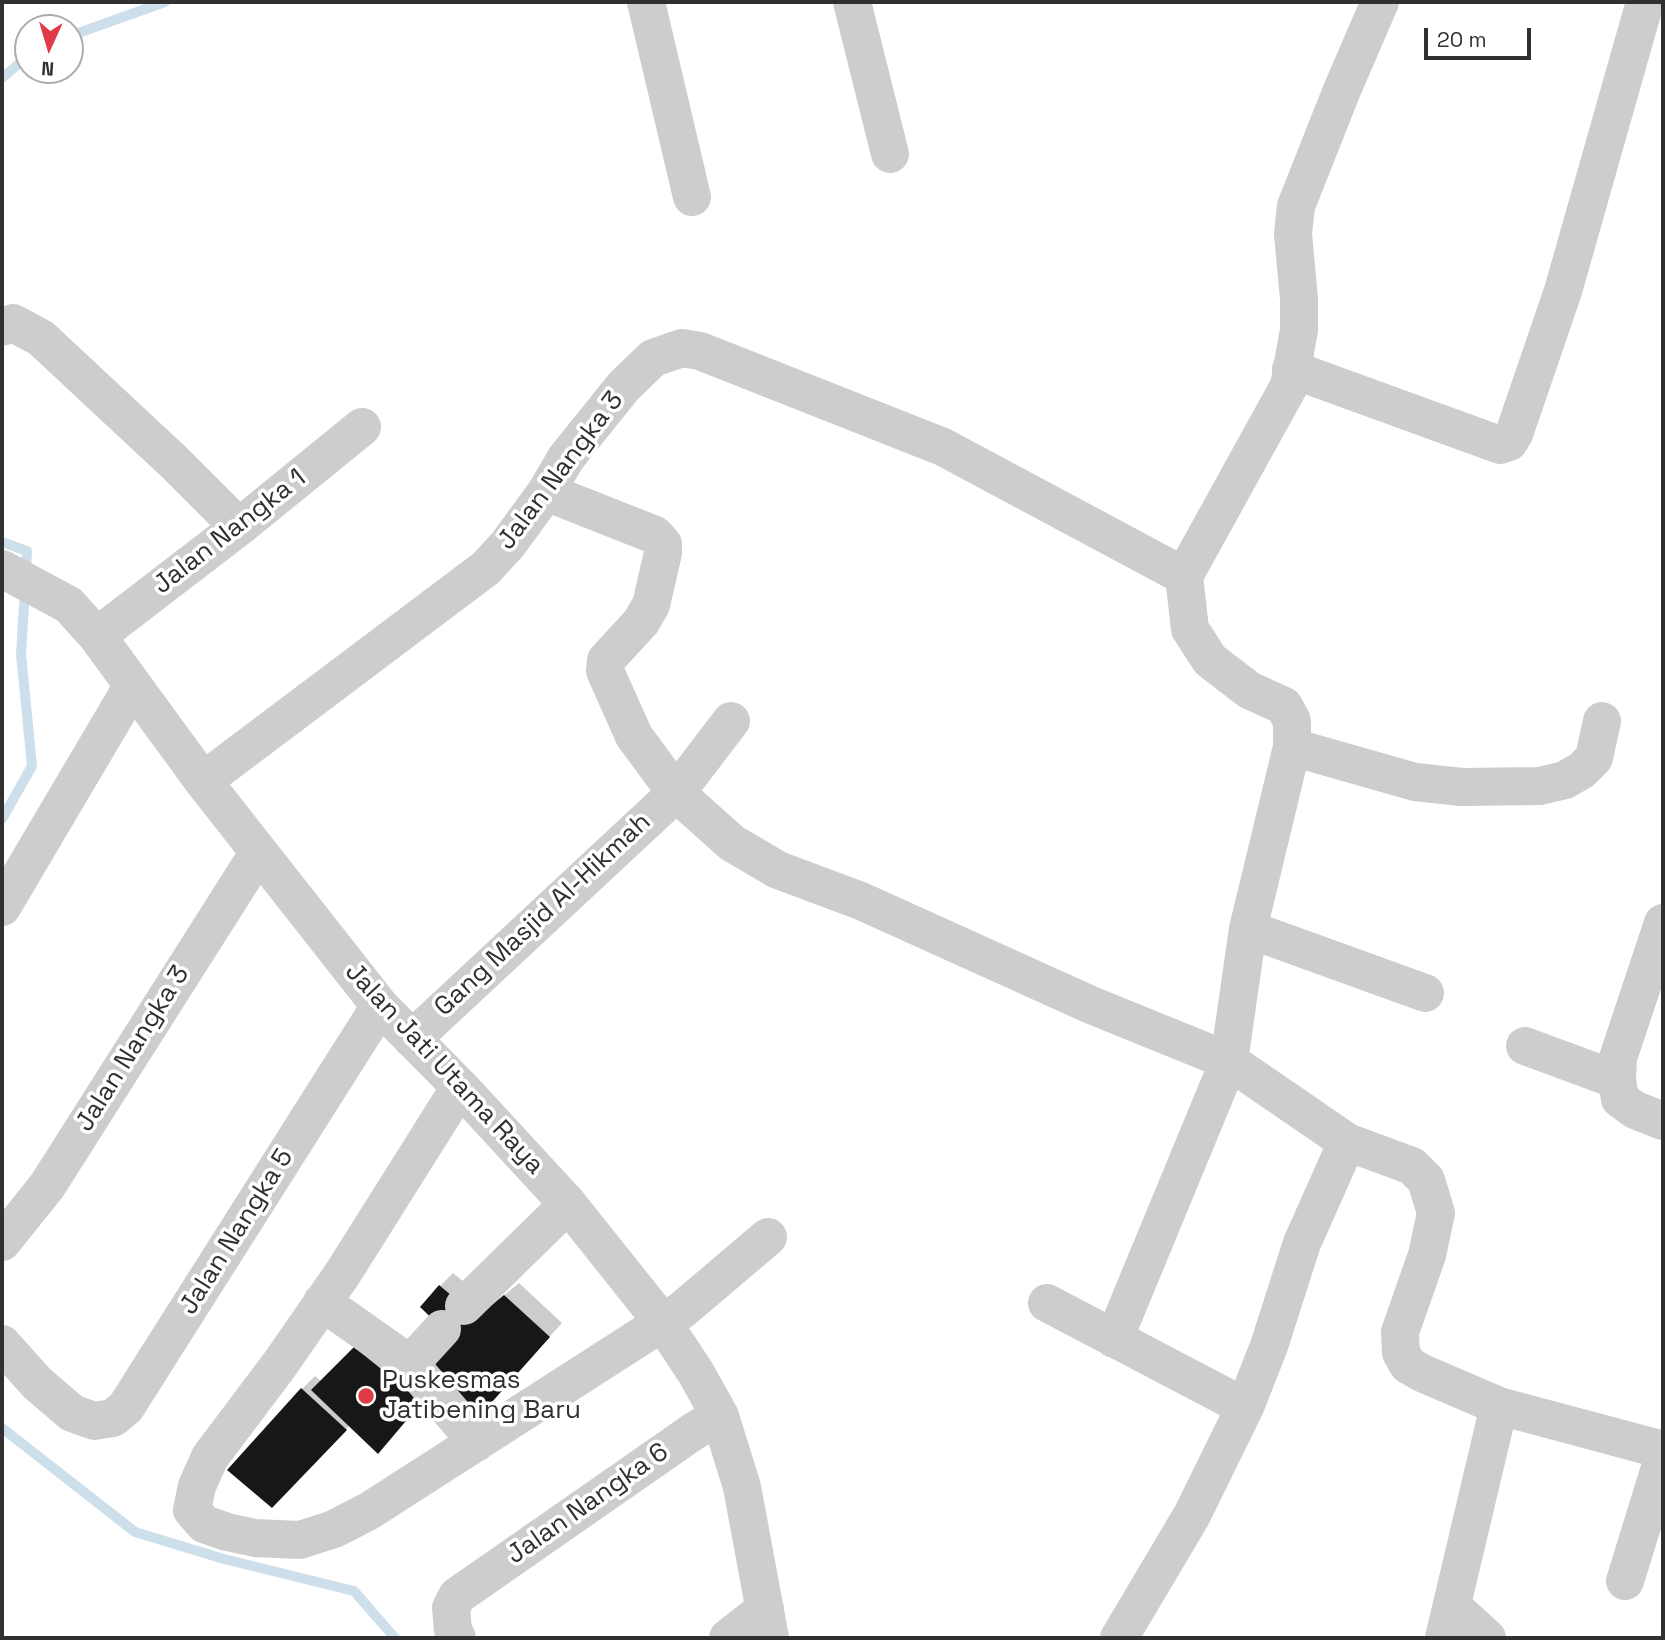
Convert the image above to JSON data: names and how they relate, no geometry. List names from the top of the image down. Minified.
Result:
{"streets":{"street":["Jalan Nangka 3","Jalan Nangka 1","Gang Masjid Al-Hikmah","Jalan Jati Utama Raya","Jalan Nangka 5","Jalan Nangka 6"]},"crossings":[["Jalan Nangka 3","Jalan Jati Utama Raya"],["Jalan Nangka 1","Jalan Jati Utama Raya"],["Gang Masjid Al-Hikmah","Jalan Jati Utama Raya"],["Jalan Jati Utama Raya","Jalan Nangka 5"],["Jalan Jati Utama Raya","Jalan Nangka 6"]],"places":["Puskesmas Jatibening Baru"],"scale_bar":"20 m","north":"bottom"}
